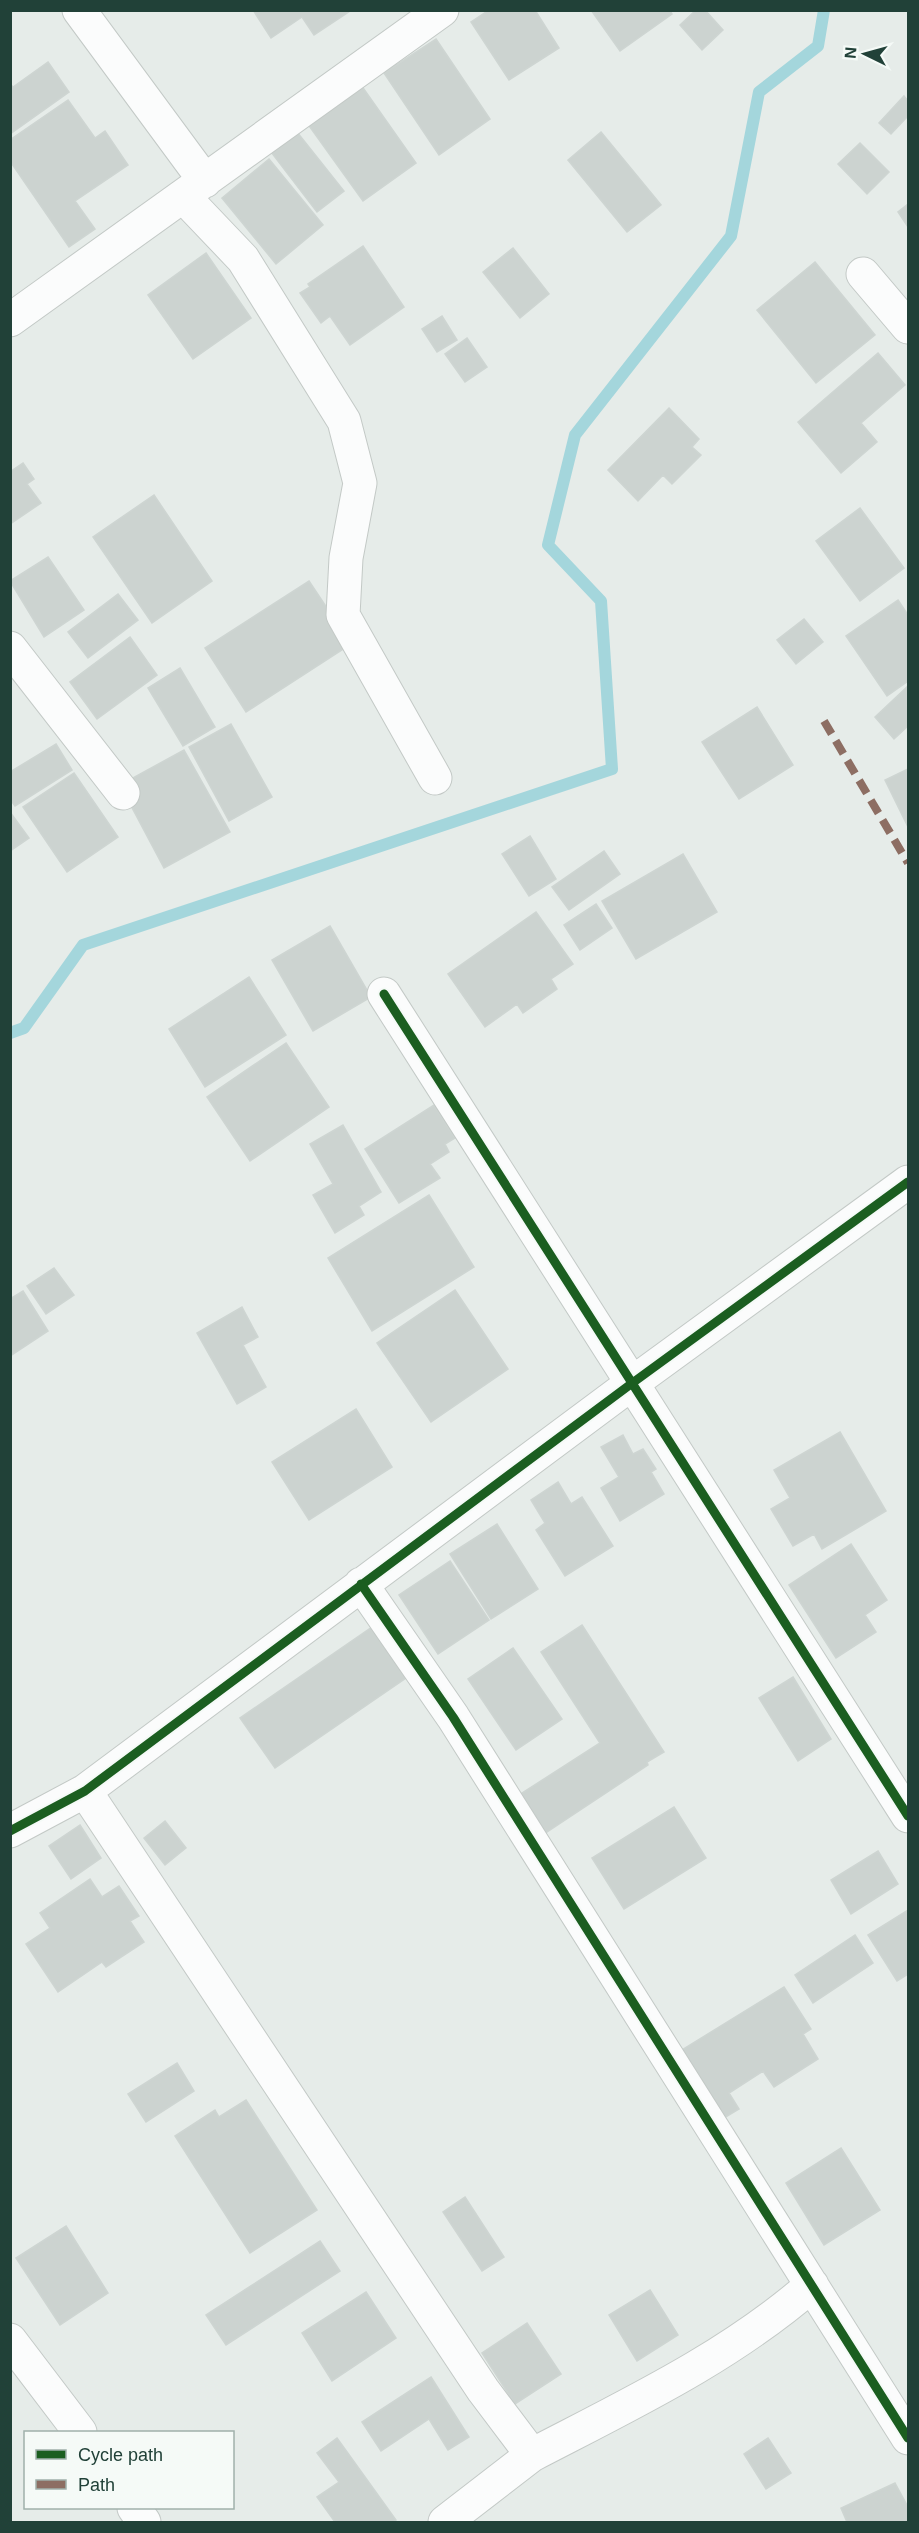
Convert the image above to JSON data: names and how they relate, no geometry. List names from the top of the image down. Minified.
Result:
{"legend":["Cycle path","Path"],"north":"left"}
